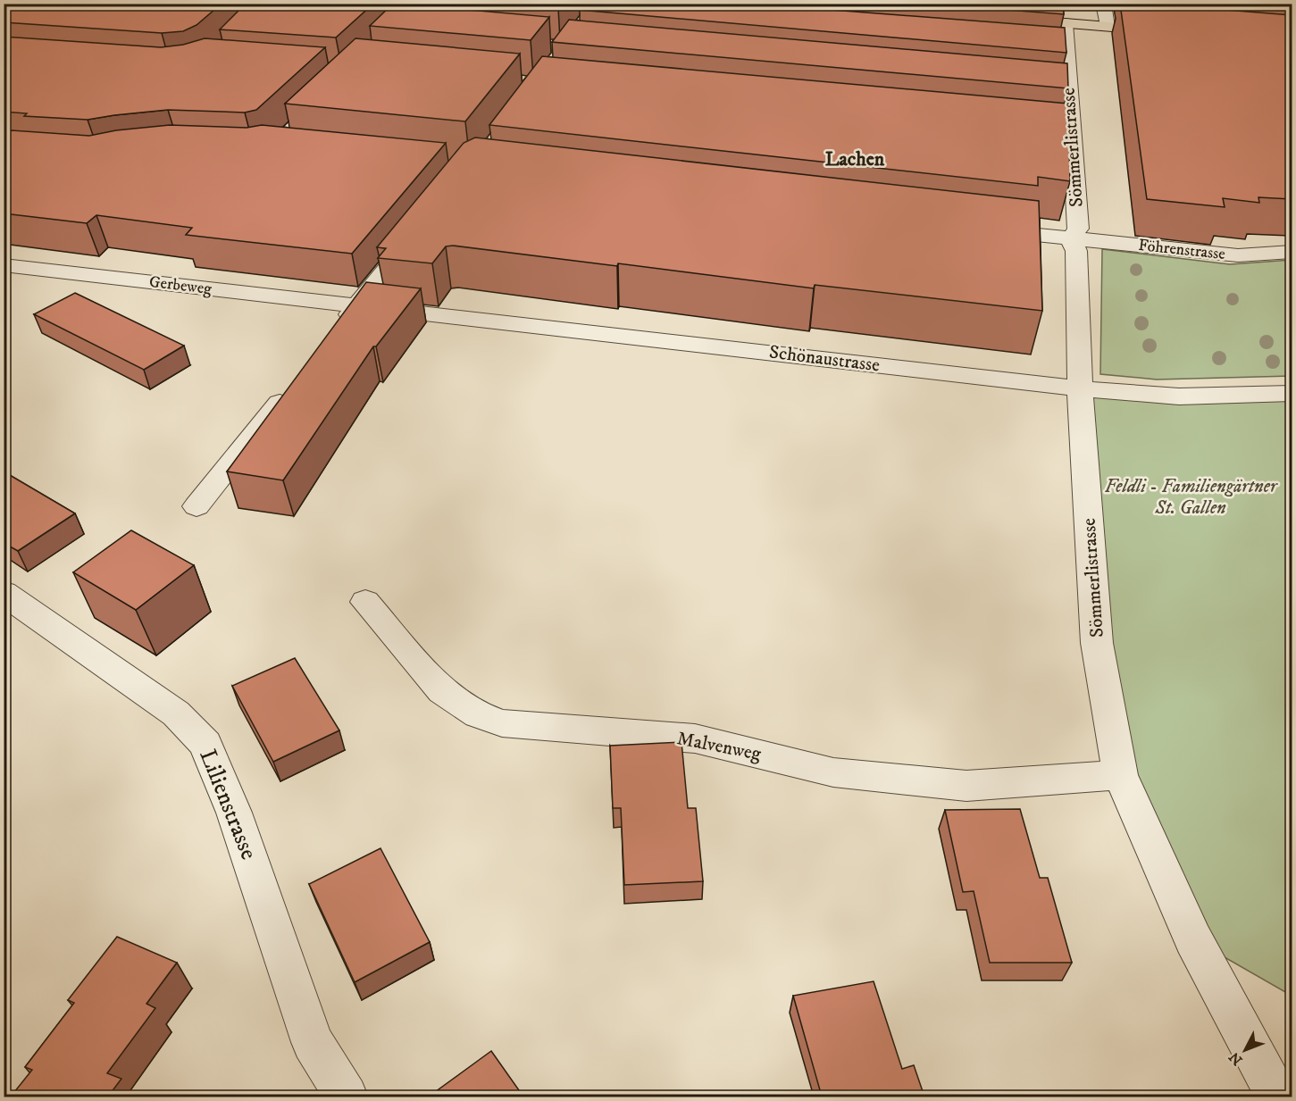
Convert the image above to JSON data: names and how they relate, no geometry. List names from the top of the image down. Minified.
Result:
{"streets":{"street":["Sömmerlistrasse","Föhrenstrasse","Gerbeweg","Schönaustrasse","Malvenweg","Lilienstrasse"]},"crossings":[["Sömmerlistrasse","Föhrenstrasse"],["Sömmerlistrasse","Schönaustrasse"],["Sömmerlistrasse","Malvenweg"],["Gerbeweg","Schönaustrasse"]],"districts":["Lachen"],"parks":["Feldli - Familiengärtner St. Gallen"],"north":"bottom left"}
